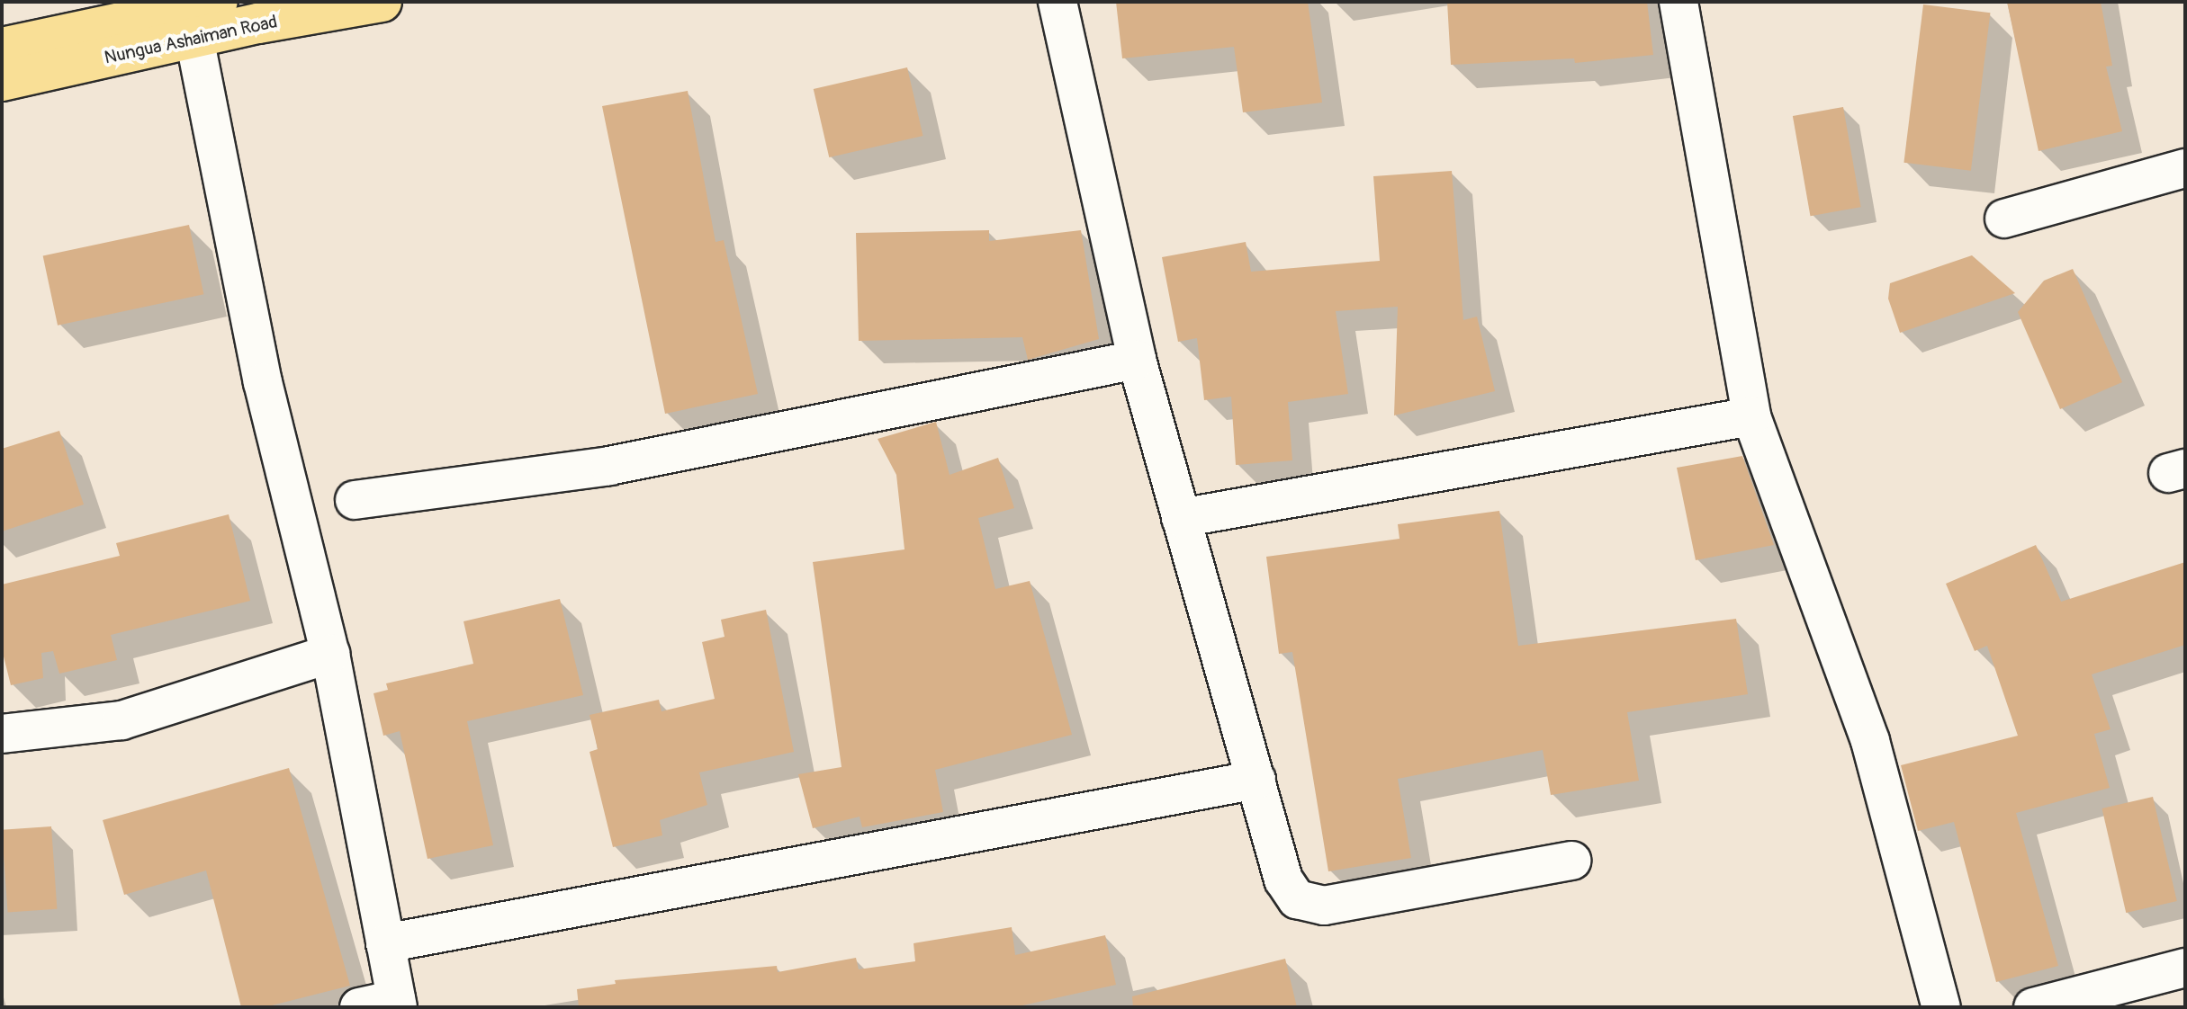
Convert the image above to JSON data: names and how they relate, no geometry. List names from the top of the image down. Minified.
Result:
{"streets":{"main road":["Nungua Ashaiman Road"]}}
